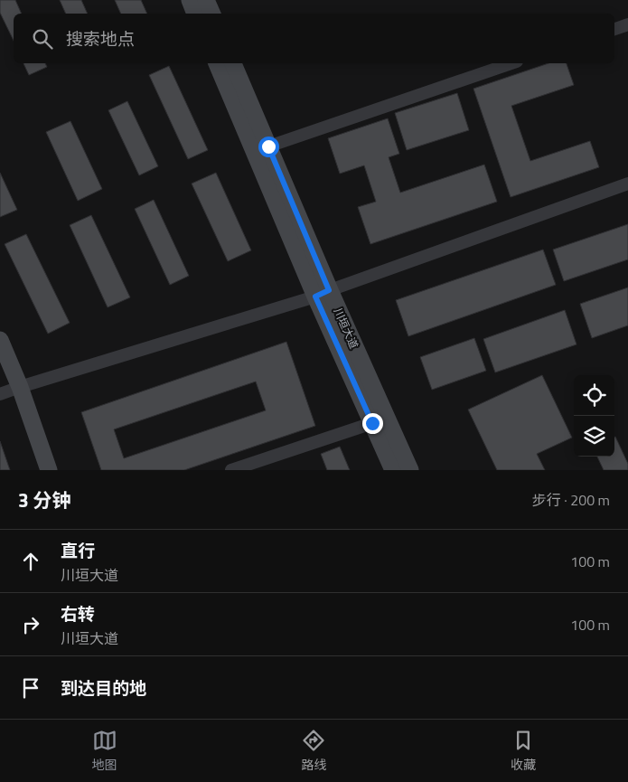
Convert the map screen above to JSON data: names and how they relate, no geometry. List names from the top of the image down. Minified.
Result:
{"streets":{"main road":["川垣大道"]},"page":{"search":"搜索地点","heading":["3 分钟","步行 · 200 m"],"list":[["直行","川垣大道","100 m"],["右转","川垣大道","100 m"],"到达目的地"],"nav":["地图","路线","收藏"]}}
